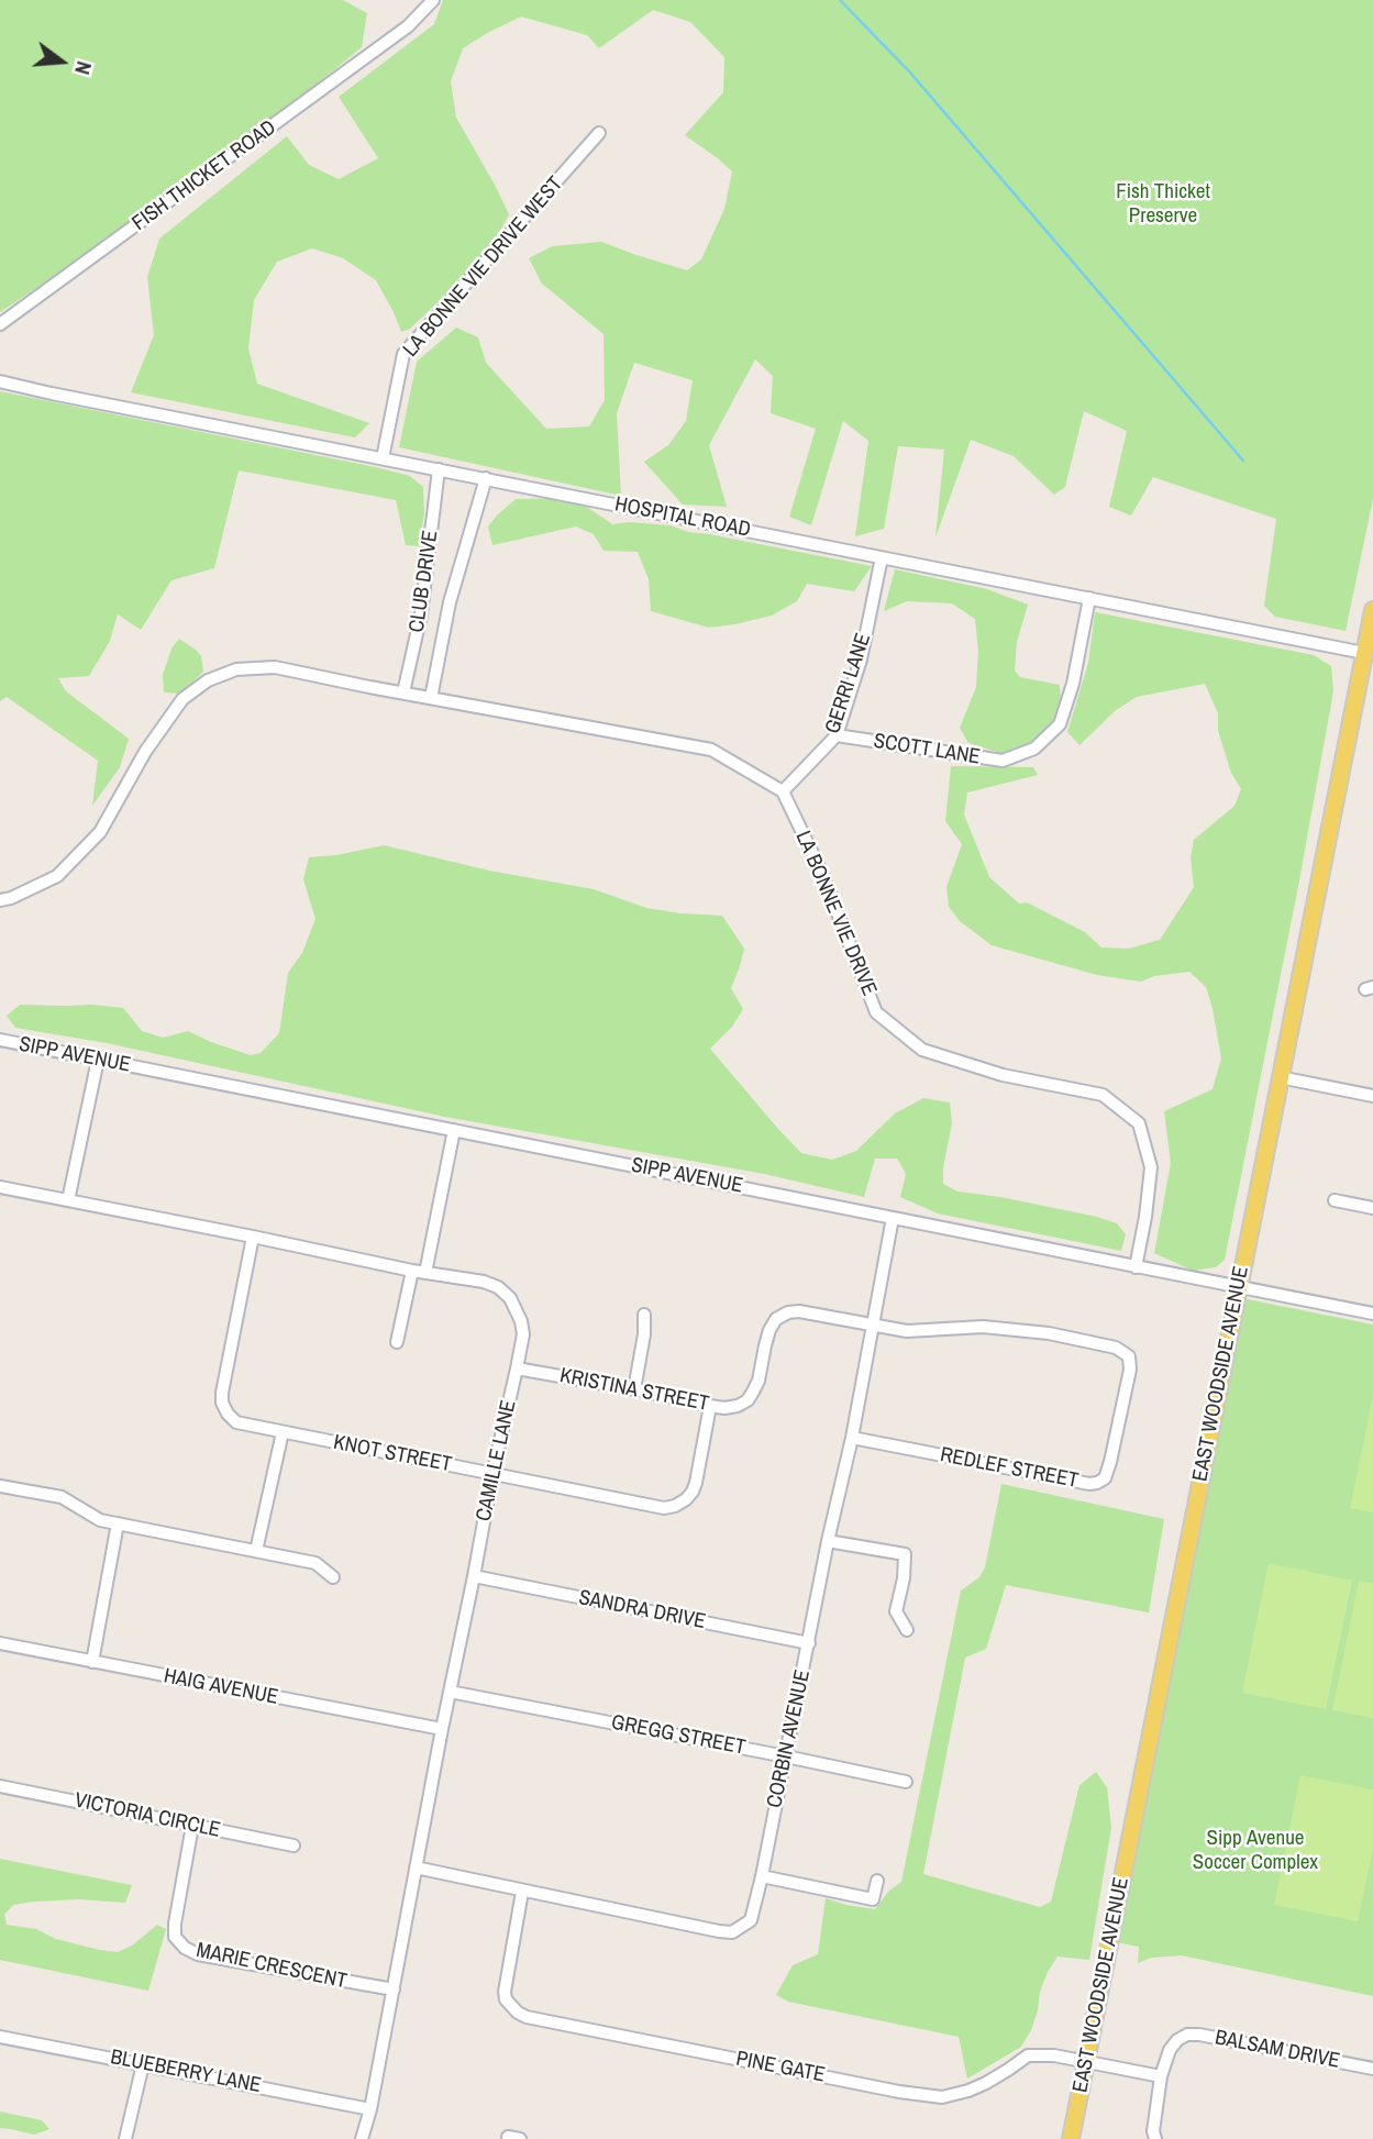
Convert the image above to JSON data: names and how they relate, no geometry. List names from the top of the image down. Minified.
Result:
{"streets":{"main road":["EAST WOODSIDE AVENUE"],"street":["FISH THICKET ROAD","LA BONNE VIE DRIVE WEST","HOSPITAL ROAD","CLUB DRIVE","GERRI LANE","SCOTT LANE","LA BONNE VIE DRIVE","SIPP AVENUE","KRISTINA STREET","KNOT STREET","CAMILLE LANE","REDLEF STREET","SANDRA DRIVE","HAIG AVENUE","GREGG STREET","CORBIN AVENUE","VICTORIA CIRCLE","MARIE CRESCENT","BALSAM DRIVE","PINE GATE","BLUEBERRY LANE"]},"crossings":[["LA BONNE VIE DRIVE WEST","HOSPITAL ROAD"],["HOSPITAL ROAD","CLUB DRIVE"],["HOSPITAL ROAD","GERRI LANE"],["HOSPITAL ROAD","SCOTT LANE"],["HOSPITAL ROAD","EAST WOODSIDE AVENUE"],["GERRI LANE","SCOTT LANE"],["GERRI LANE","LA BONNE VIE DRIVE"],["LA BONNE VIE DRIVE","SIPP AVENUE"],["SIPP AVENUE","EAST WOODSIDE AVENUE"],["SIPP AVENUE","CORBIN AVENUE"],["EAST WOODSIDE AVENUE","PINE GATE"],["KRISTINA STREET","KNOT STREET"],["KRISTINA STREET","CAMILLE LANE"],["KRISTINA STREET","REDLEF STREET"],["KRISTINA STREET","CORBIN AVENUE"],["KNOT STREET","CAMILLE LANE"],["CAMILLE LANE","SANDRA DRIVE"],["CAMILLE LANE","HAIG AVENUE"],["CAMILLE LANE","GREGG STREET"],["CAMILLE LANE","CORBIN AVENUE"],["CAMILLE LANE","MARIE CRESCENT"],["CAMILLE LANE","BLUEBERRY LANE"],["REDLEF STREET","CORBIN AVENUE"],["SANDRA DRIVE","CORBIN AVENUE"],["GREGG STREET","CORBIN AVENUE"],["CORBIN AVENUE","PINE GATE"],["VICTORIA CIRCLE","MARIE CRESCENT"],["BALSAM DRIVE","PINE GATE"]],"parks":["Fish Thicket Preserve","Sipp Avenue Soccer Complex"],"north":"right"}
